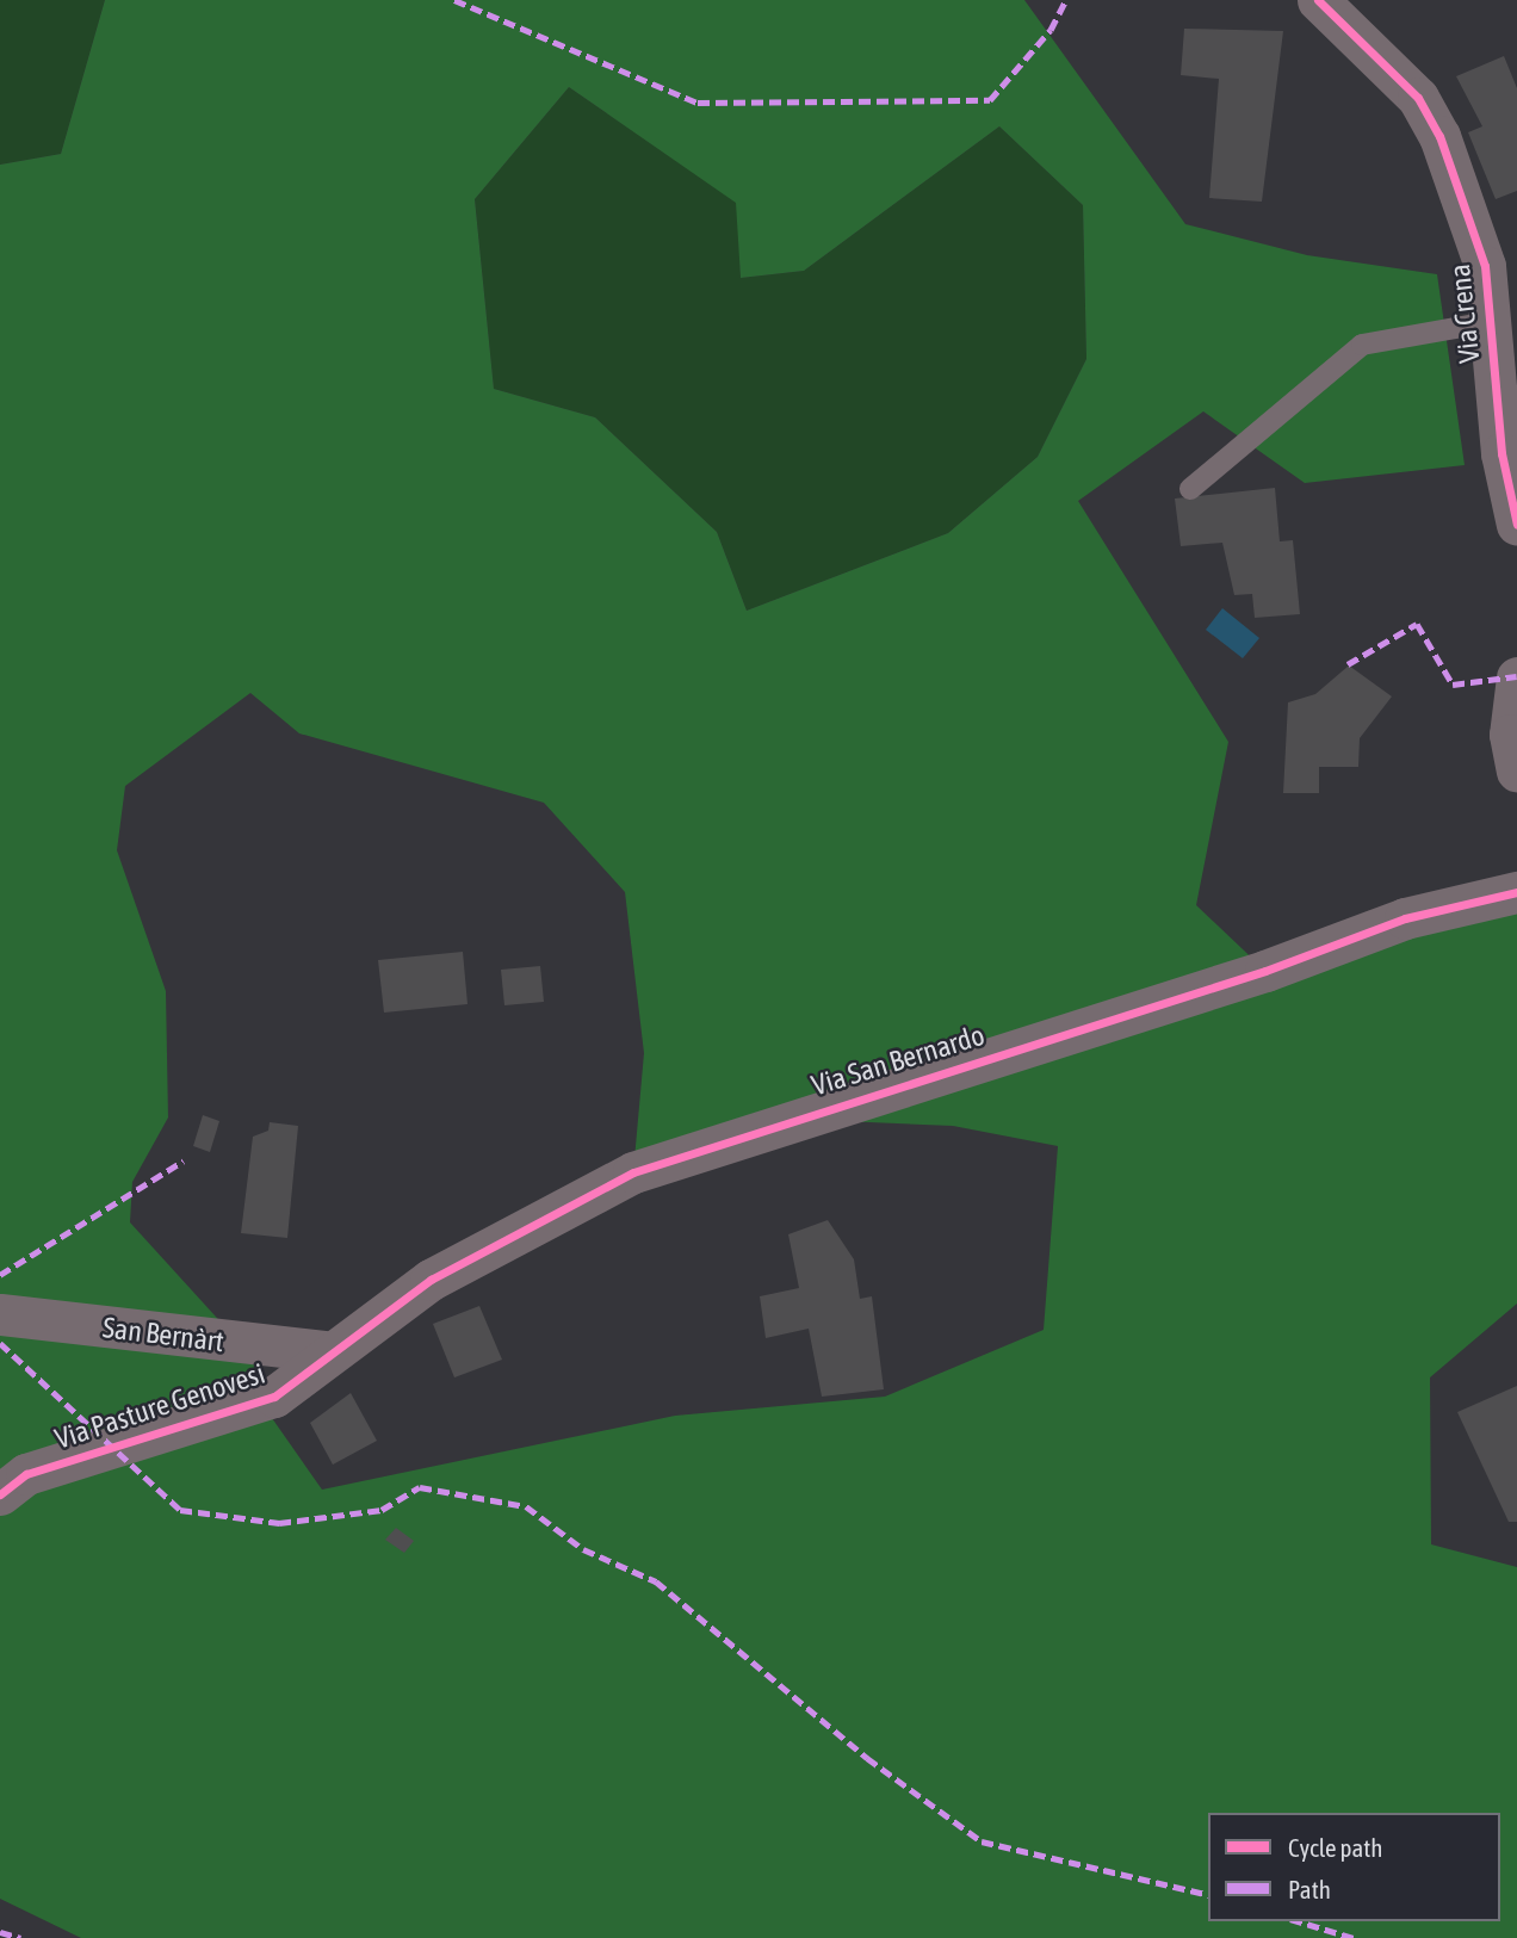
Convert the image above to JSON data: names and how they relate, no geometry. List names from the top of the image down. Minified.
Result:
{"streets":{"street":["Via Crena","Via San Bernardo","San Bernàrt","Via Pasture Genovesi"]},"crossings":[["Via San Bernardo","San Bernàrt"],["Via San Bernardo","Via Pasture Genovesi"],["San Bernàrt","Via Pasture Genovesi"]],"legend":["Cycle path","Path"]}
